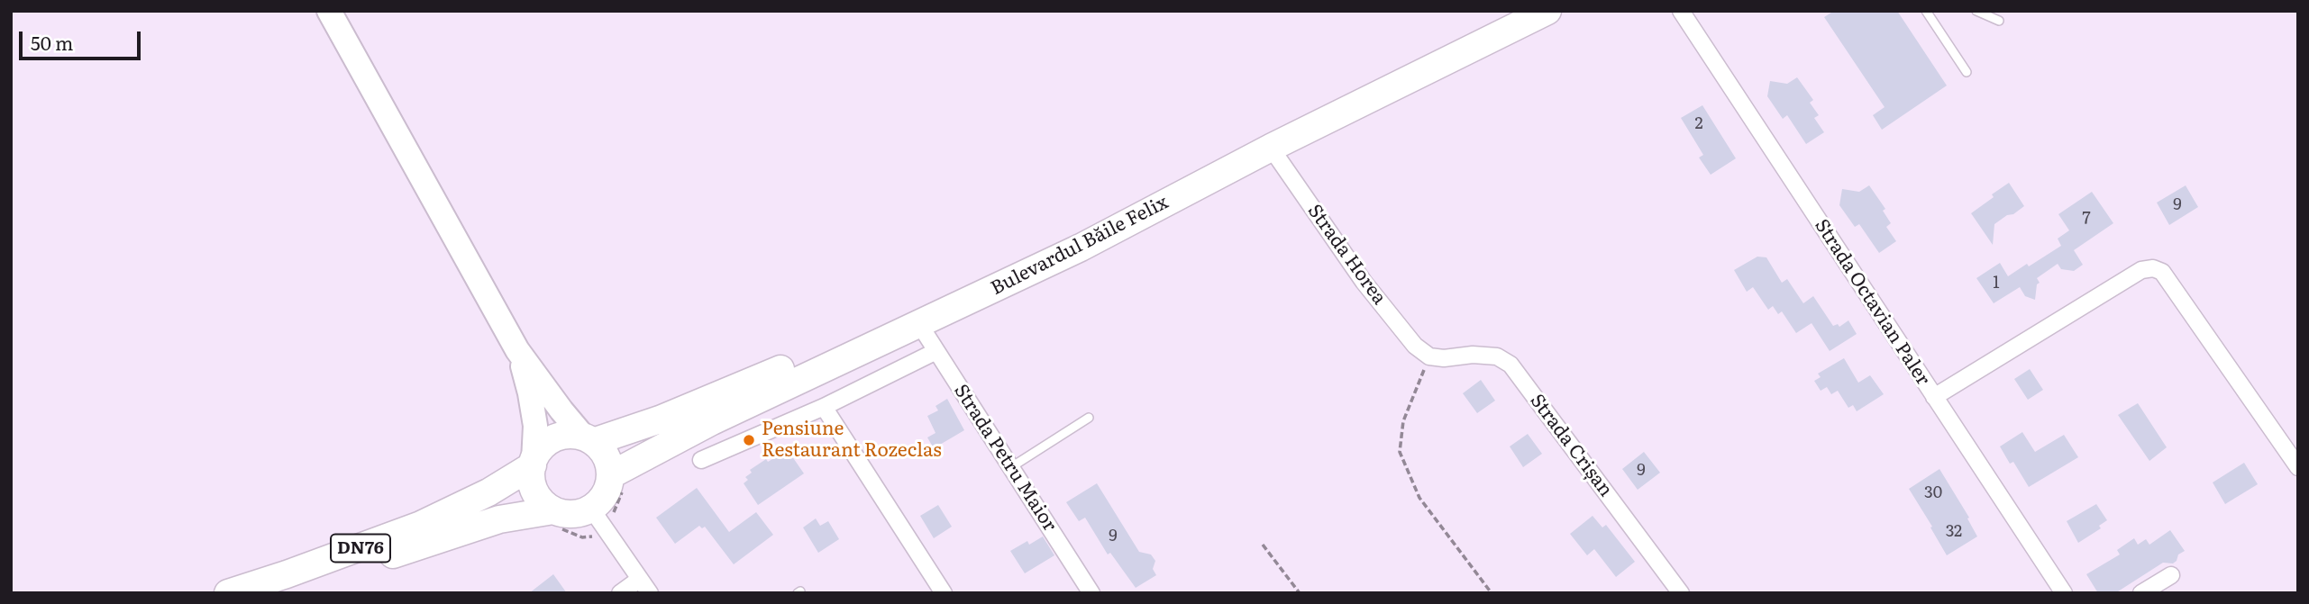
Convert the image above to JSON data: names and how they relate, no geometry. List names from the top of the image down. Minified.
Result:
{"streets":{"main road":["Bulevardul Băile Felix","DN76"],"street":["Strada Horea","Strada Octavian Paler","Strada Crișan","Strada Petru Maior"]},"crossings":[["Bulevardul Băile Felix","Strada Horea"],["Bulevardul Băile Felix","Strada Petru Maior"],["Bulevardul Băile Felix","DN76"],["Strada Horea","Strada Crișan"]],"places":["Pensiune Restaurant Rozeclas"],"house_numbers":["2","9","7","1","9","30","32","9"],"scale_bar":"50 m"}
